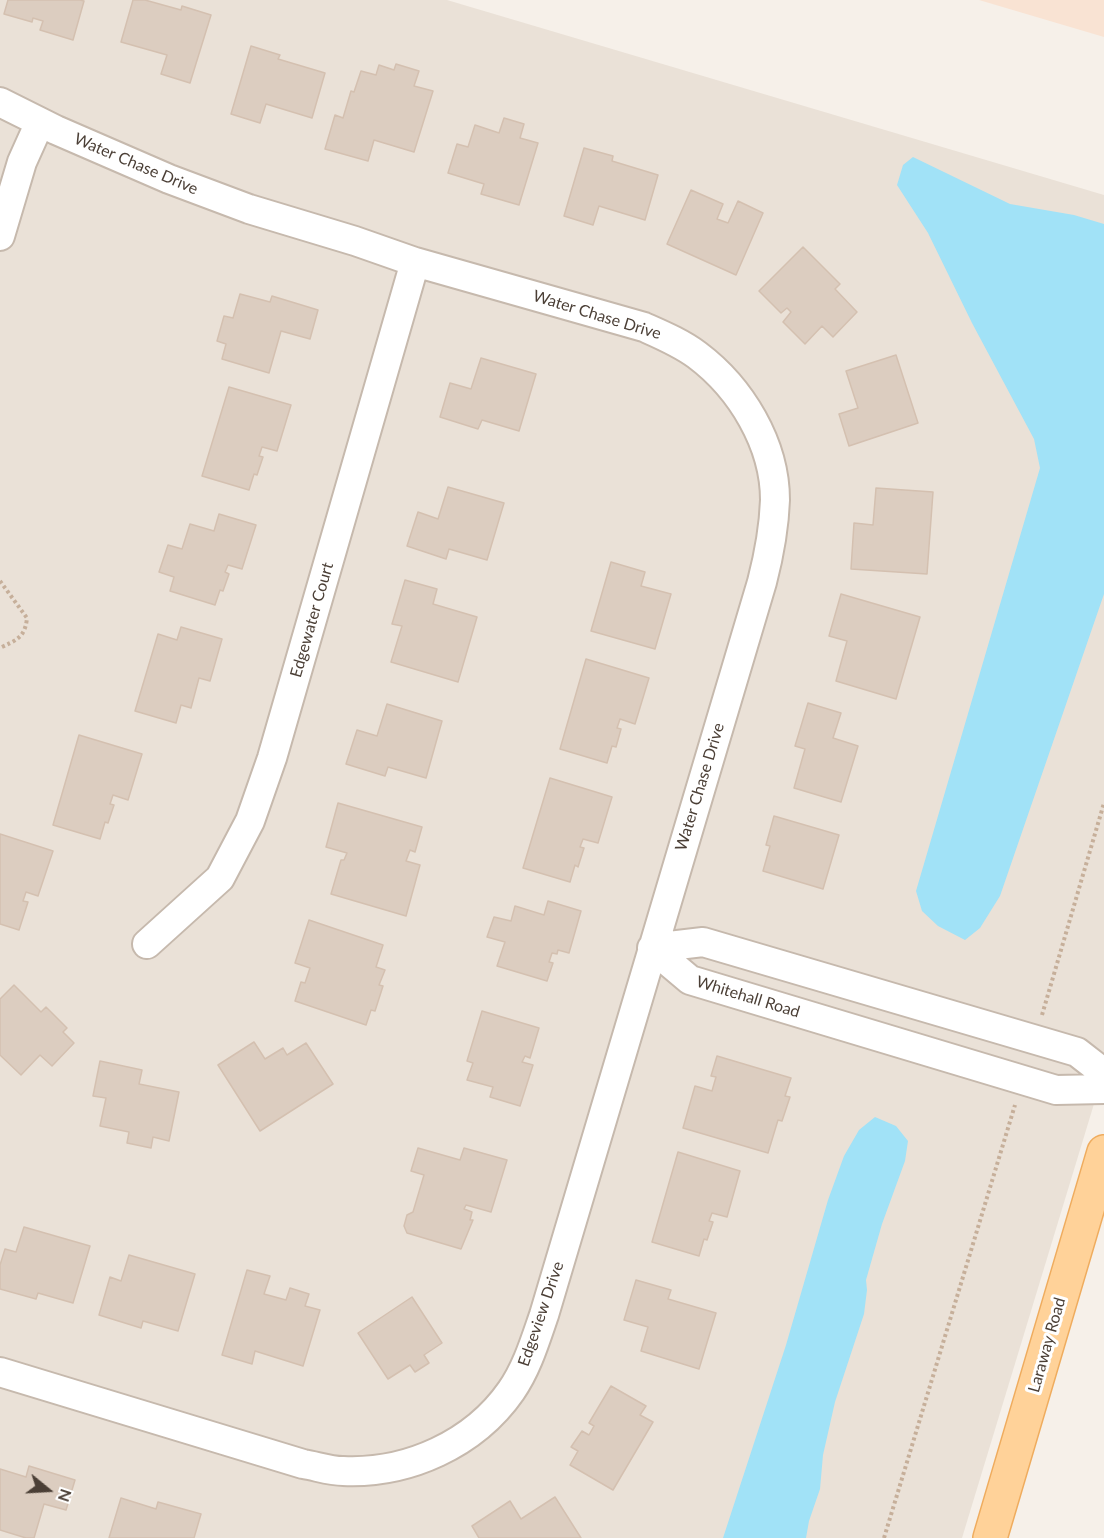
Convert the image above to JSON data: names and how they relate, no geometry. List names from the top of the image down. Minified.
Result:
{"streets":{"main road":["Laraway Road"],"street":["Water Chase Drive","Edgewater Court","Whitehall Road","Edgeview Drive"]},"crossings":[["Water Chase Drive","Edgewater Court"],["Water Chase Drive","Whitehall Road"],["Water Chase Drive","Edgeview Drive"],["Whitehall Road","Edgeview Drive"]],"north":"right"}
